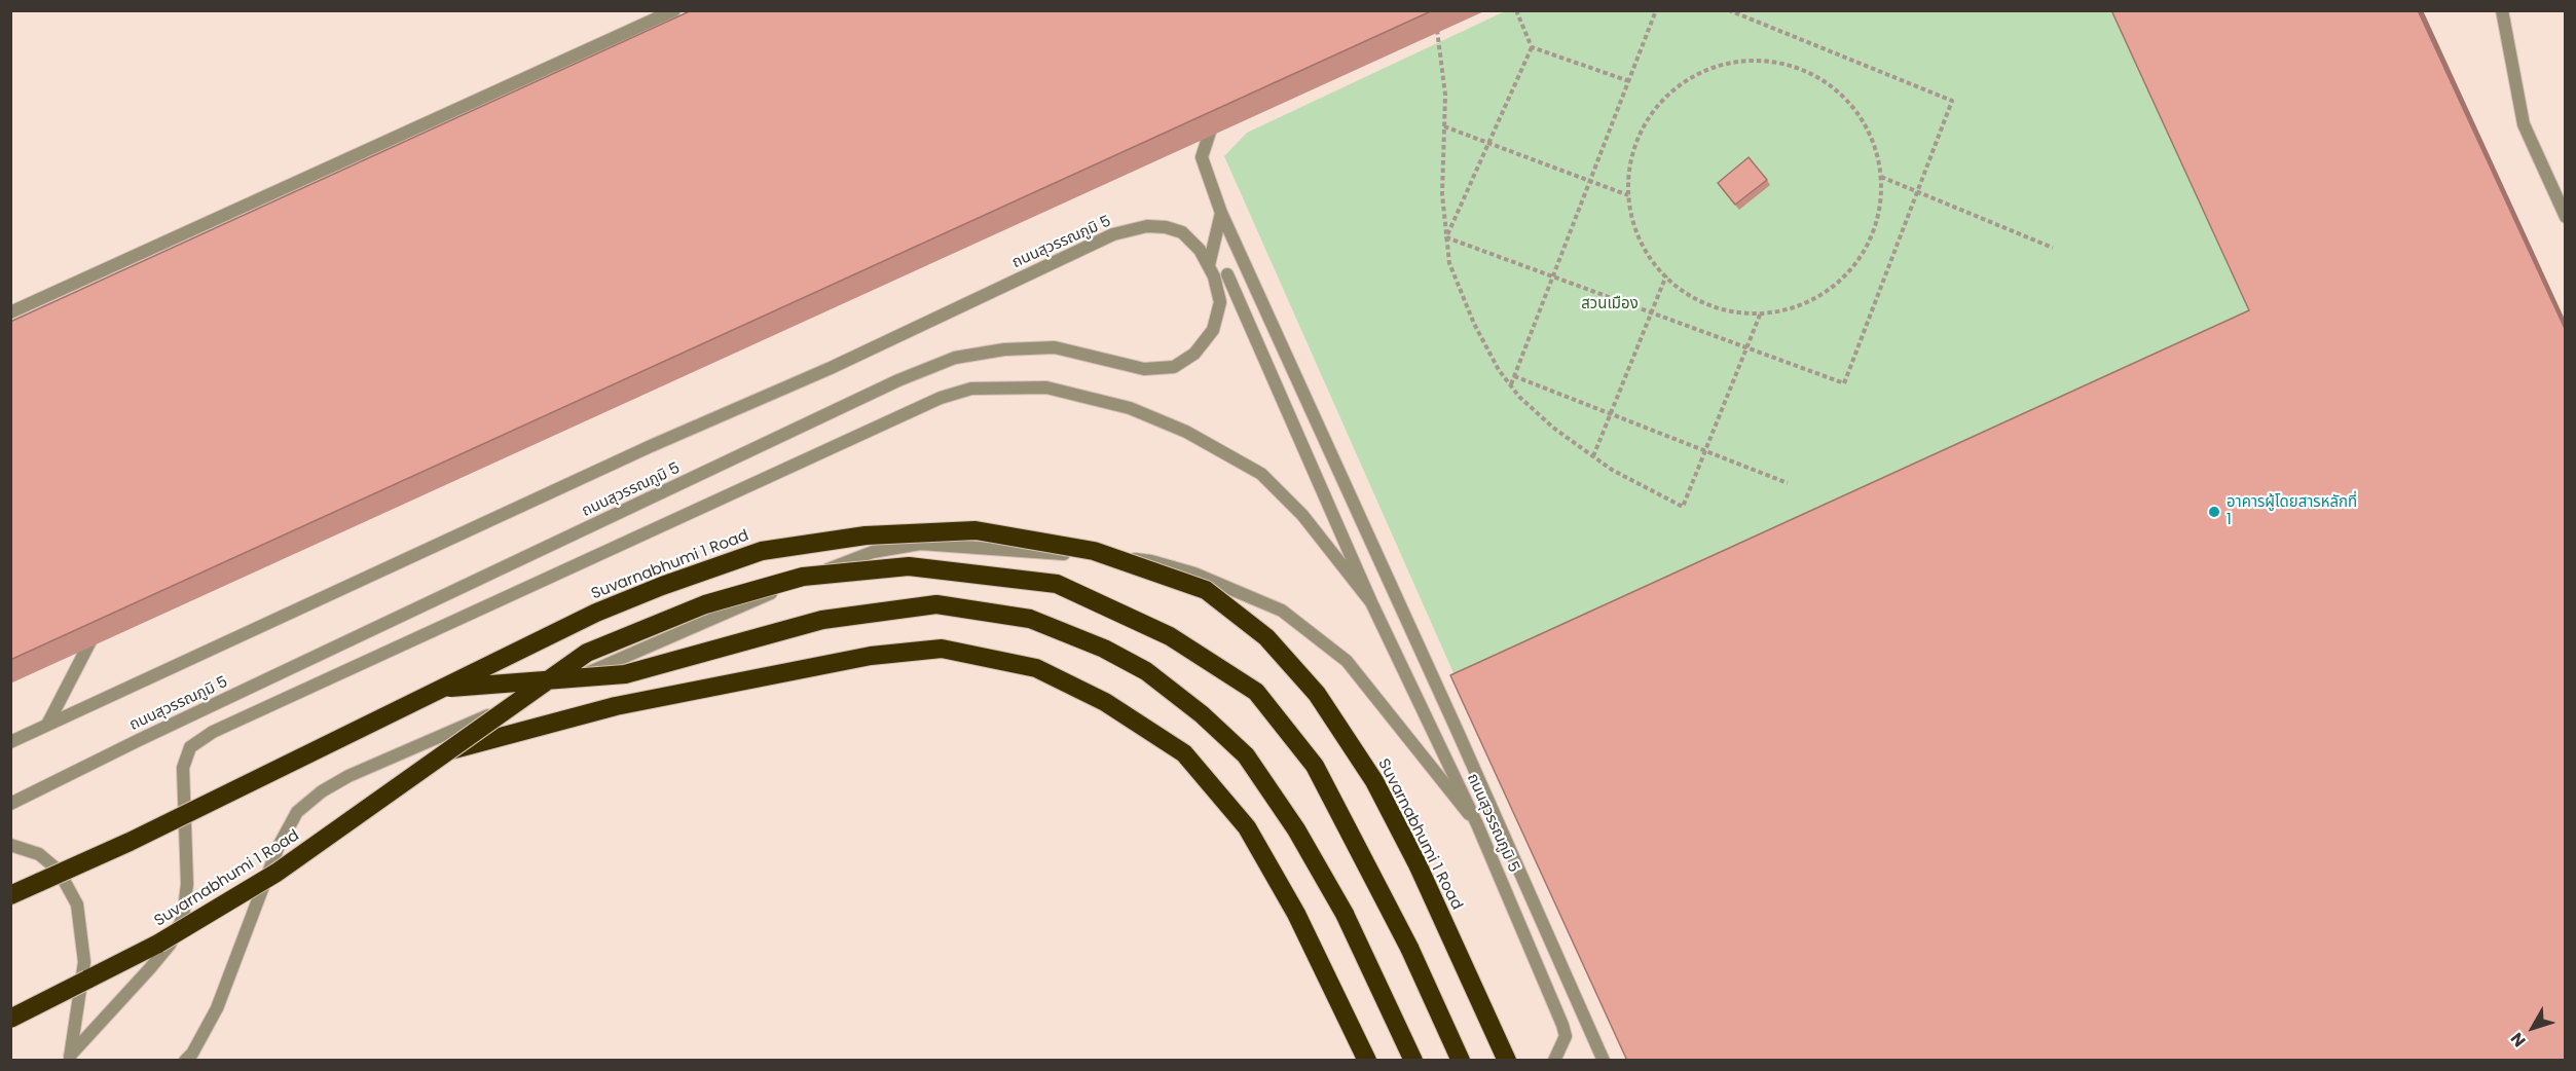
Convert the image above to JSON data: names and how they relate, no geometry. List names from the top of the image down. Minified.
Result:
{"streets":{"highway":["Suvarnabhumi 1 Road"],"street":["ถนนสุวรรณภูมิ 5"]},"parks":["สวนเมือง"],"places":["อาคารผู้โดยสารหลักที่ 1"],"north":"bottom left"}
